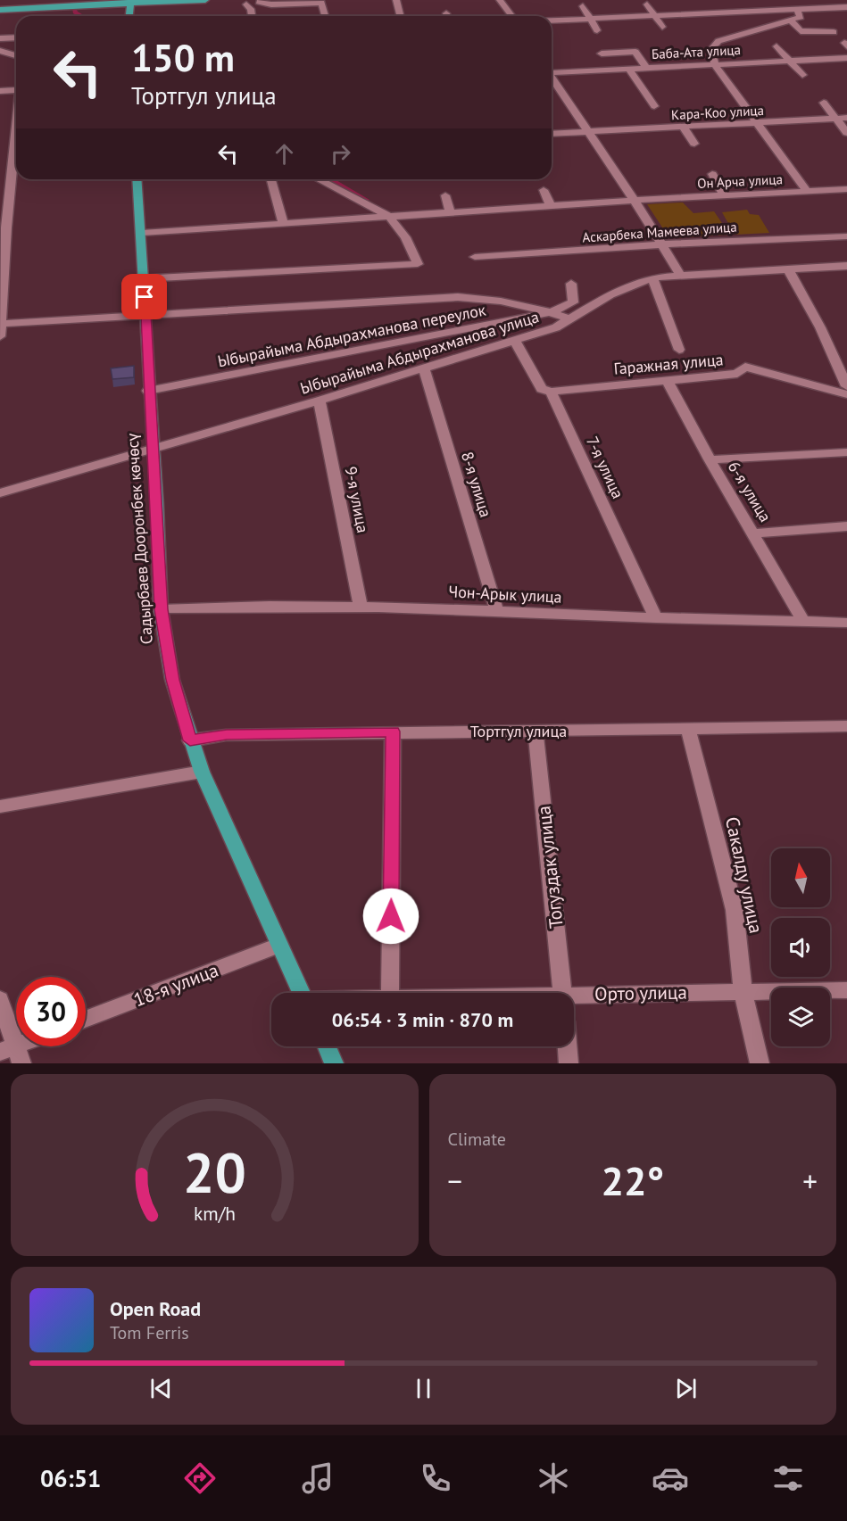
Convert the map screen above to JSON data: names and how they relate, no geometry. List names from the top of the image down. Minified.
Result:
{"streets":{"main road":["Садырбаев Дооронбек көчөсү"],"street":["Баба-Ата улица","Кара-Коо улица","Он Арча улица","Аскарбека Мамеева улица","Ыбырайыма Абдырахманова переулок","Ыбырайыма Абдырахманова улица","Гаражная улица","7-я улица","8-я улица","6-я улица","9-я улица","Чон-Арык улица","Тортгул улица","Тогуздак улица","Сакалду улица","18-я улица","Орто улица"]},"crossings":[["Он Арча улица","Садырбаев Дооронбек көчөсү"],["Ыбырайыма Абдырахманова переулок","Садырбаев Дооронбек көчөсү"],["Ыбырайыма Абдырахманова улица","7-я улица"],["Ыбырайыма Абдырахманова улица","8-я улица"],["Ыбырайыма Абдырахманова улица","9-я улица"],["Ыбырайыма Абдырахманова улица","Садырбаев Дооронбек көчөсү"],["Гаражная улица","7-я улица"],["Гаражная улица","6-я улица"],["7-я улица","Чон-Арык улица"],["8-я улица","Чон-Арык улица"],["6-я улица","Чон-Арык улица"],["9-я улица","Чон-Арык улица"],["Садырбаев Дооронбек көчөсү","Чон-Арык улица"],["Садырбаев Дооронбек көчөсү","Тортгул улица"],["Садырбаев Дооронбек көчөсү","18-я улица"],["Тортгул улица","Тогуздак улица"],["Тортгул улица","Сакалду улица"],["Сакалду улица","Орто улица"]],"north":"top","page":{"turn":["150 m","Тортгул улица"],"limit":"30","trip":"06:54 · 3 min · 870 m","tile":"Climate","heat":["−","22°","+"],"song":["Open Road","Tom Ferris"],"tabs":"06:51","gauge":["20","km/h"]}}
